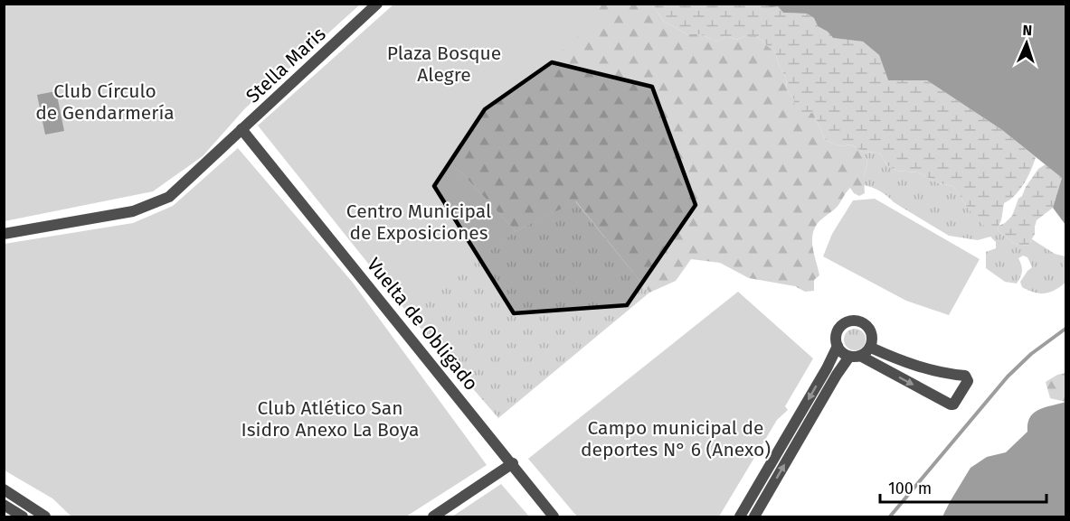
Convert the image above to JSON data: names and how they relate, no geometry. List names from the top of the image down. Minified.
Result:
{"streets":{"street":["Stella Maris","Vuelta de Obligado"]},"crossings":[["Stella Maris","Vuelta de Obligado"]],"parks":["Plaza Bosque Alegre","Club Círculo de Gendarmería","Centro Municipal de Exposiciones","Club Atlético San Isidro Anexo La Boya","Campo municipal de deportes N° 6 (Anexo)"],"scale_bar":"100 m","north":"top"}
